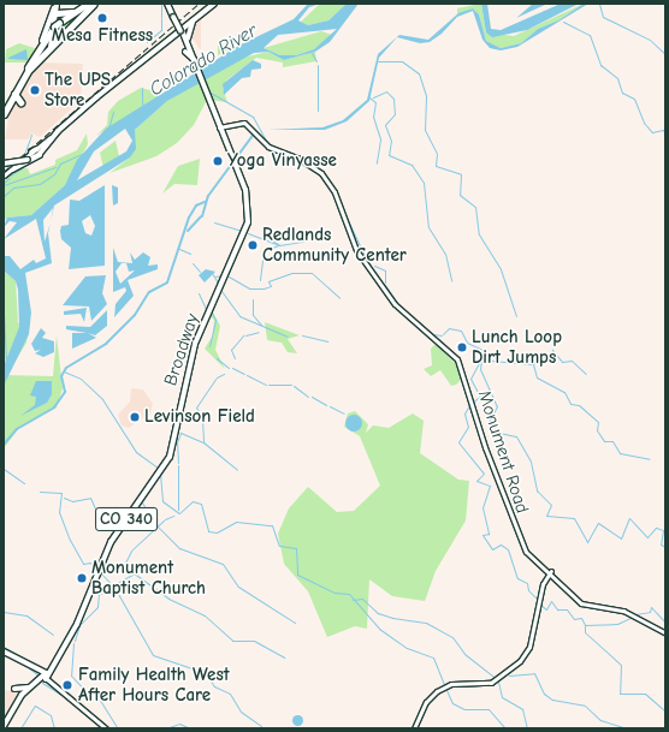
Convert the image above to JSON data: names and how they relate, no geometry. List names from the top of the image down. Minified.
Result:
{"streets":{"main road":["Broadway","Monument Road","CO 340"]},"crossings":[["Broadway","Monument Road"]],"water":["Colorado River"],"places":["Mesa Fitness","The UPS Store","Yoga Vinyasse","Redlands Community Center","Lunch Loop Dirt Jumps","Levinson Field","Monument Baptist Church","Family Health West After Hours Care"]}
